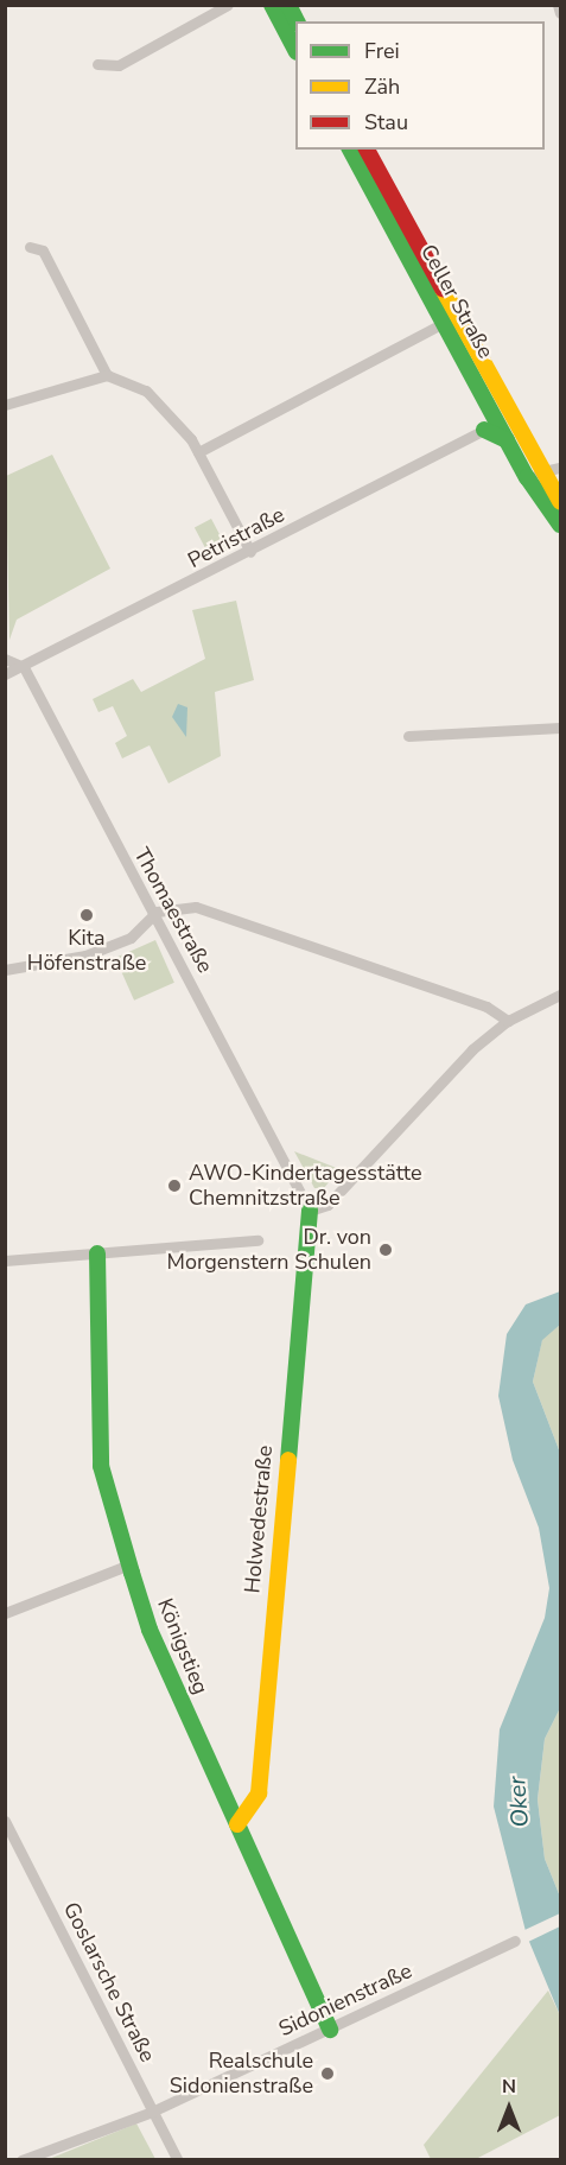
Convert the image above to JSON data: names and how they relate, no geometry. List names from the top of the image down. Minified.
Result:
{"streets":{"street":["Celler Straße","Petristraße","Thomaestraße","Holwedestraße","Königstieg","Goslarsche Straße","Sidonienstraße"]},"crossings":[["Celler Straße","Petristraße"],["Petristraße","Thomaestraße"],["Thomaestraße","Holwedestraße"],["Holwedestraße","Königstieg"],["Königstieg","Sidonienstraße"],["Goslarsche Straße","Sidonienstraße"]],"water":["Oker"],"places":["Kita Höfenstraße","AWO-Kindertagesstätte Chemnitzstraße","Dr. von Morgenstern Schulen","Realschule Sidonienstraße"],"legend":["Frei","Zäh","Stau"],"north":"top"}
